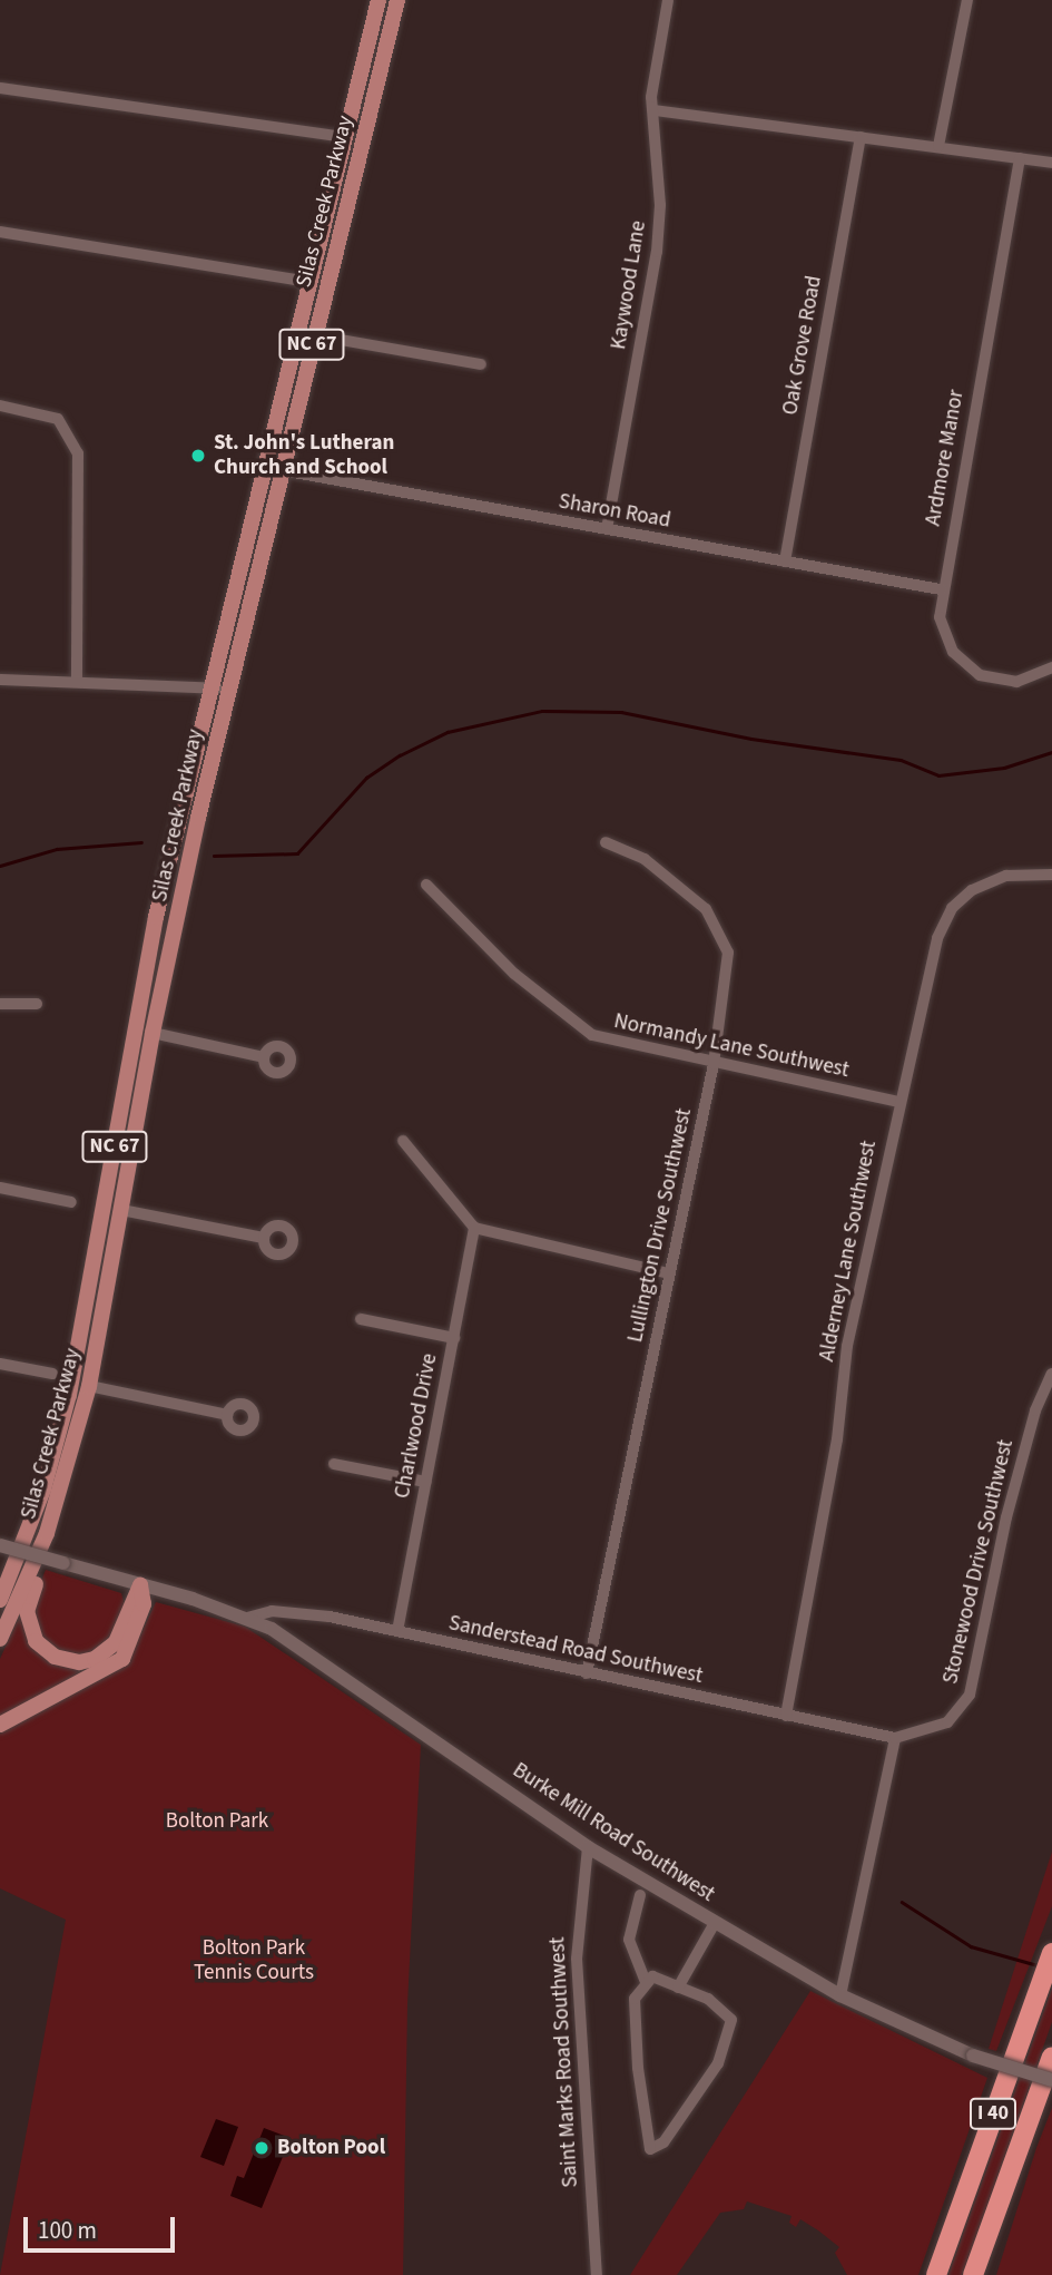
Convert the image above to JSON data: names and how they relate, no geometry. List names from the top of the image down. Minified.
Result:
{"streets":{"highway":["I 40"],"main road":["Silas Creek Parkway","NC 67"],"street":["Kaywood Lane","Oak Grove Road","Ardmore Manor","Sharon Road","Normandy Lane Southwest","Lullington Drive Southwest","Alderney Lane Southwest","Charlwood Drive","Stonewood Drive Southwest","Sanderstead Road Southwest","Burke Mill Road Southwest","Saint Marks Road Southwest"]},"crossings":[["Silas Creek Parkway","Sharon Road"],["Kaywood Lane","Sharon Road"],["Oak Grove Road","Sharon Road"],["Ardmore Manor","Sharon Road"],["Normandy Lane Southwest","Lullington Drive Southwest"],["Normandy Lane Southwest","Alderney Lane Southwest"],["Lullington Drive Southwest","Sanderstead Road Southwest"],["Alderney Lane Southwest","Sanderstead Road Southwest"],["Charlwood Drive","Sanderstead Road Southwest"],["Stonewood Drive Southwest","Sanderstead Road Southwest"],["Sanderstead Road Southwest","Burke Mill Road Southwest"],["Burke Mill Road Southwest","Saint Marks Road Southwest"]],"parks":["Bolton Park","Bolton Park Tennis Courts"],"places":["St. John's Lutheran Church and School","Bolton Pool"],"scale_bar":"100 m"}
